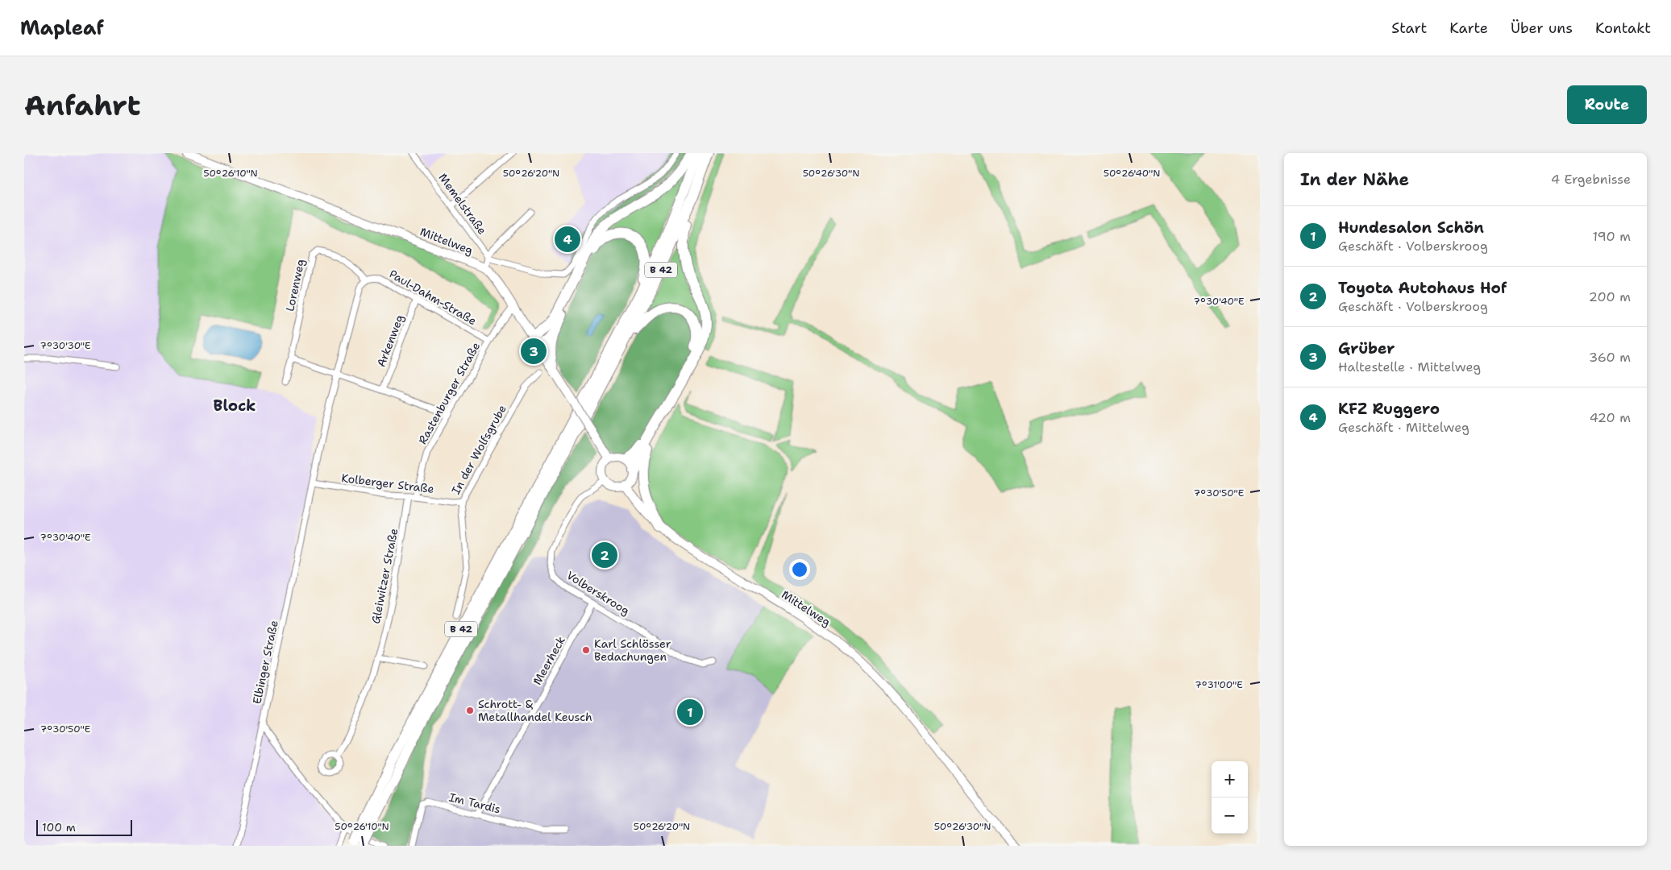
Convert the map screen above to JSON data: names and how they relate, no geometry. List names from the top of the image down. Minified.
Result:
{"streets":{"highway":["B 42"],"main road":["Mittelweg"],"street":["Memelstraße","Lorenweg","Paul-Dahm-Straße","Arkenweg","Rastenburger Straße","In der Wolfsgrube","Kolberger Straße","Gleiwitzer Straße","Volberskroog","Meerheck","Elbinger Straße","Im Tardis"]},"crossings":[["Memelstraße","Mittelweg"],["Mittelweg","Rastenburger Straße"],["Mittelweg","Volberskroog"],["Lorenweg","Paul-Dahm-Straße"],["Paul-Dahm-Straße","Arkenweg"],["Paul-Dahm-Straße","Rastenburger Straße"],["Rastenburger Straße","Kolberger Straße"],["In der Wolfsgrube","Kolberger Straße"],["Kolberger Straße","Gleiwitzer Straße"],["Kolberger Straße","Elbinger Straße"],["Volberskroog","Meerheck"],["Meerheck","Im Tardis"]],"districts":["Block"],"places":["Karl Schlösser Bedachungen","Schrott- & Metallhandel Keusch"],"scale_bar":"100 m","page":{"header":"Mapleaf","nav":["Start","Karte","Über uns","Kontakt"],"buttons":"Route","title":"Anfahrt","heading":["In der Nähe","4 Ergebnisse"],"list":[{"mark":"1","name":"Hundesalon Schön","note":"Geschäft · Volberskroog","value":"190 m"},{"mark":"2","name":"Toyota Autohaus Hof","note":"Geschäft · Volberskroog","value":"200 m"},{"mark":"3","name":"Grüber","note":"Haltestelle · Mittelweg","value":"360 m"},{"mark":"4","name":"KFZ Ruggero","note":"Geschäft · Mittelweg","value":"420 m"}],"pins":["4","3","2","1"],"map_buttons":["+","−"],"scale":"100 m"},"coordinates":["50°26'10\"N","50°26'20\"N","50°26'30\"N","50°26'40\"N","7°30'40\"E","7°30'30\"E","7°30'50\"E","7°31'00\"E"]}
